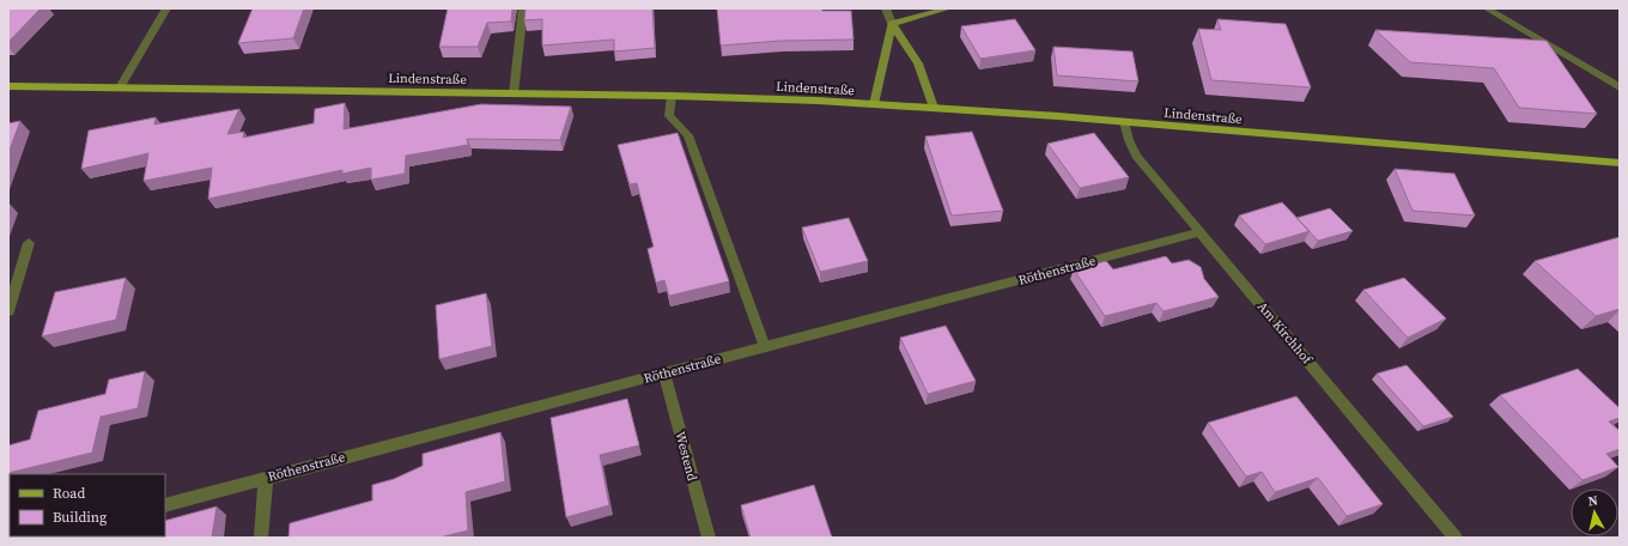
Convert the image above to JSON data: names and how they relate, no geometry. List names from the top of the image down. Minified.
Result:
{"streets":{"main road":["Lindenstraße"],"street":["Röthenstraße","Am Kirchhof","Westend"]},"crossings":[["Lindenstraße","Am Kirchhof"],["Röthenstraße","Am Kirchhof"],["Röthenstraße","Westend"]],"legend":["Road","Building"],"north":"top"}
